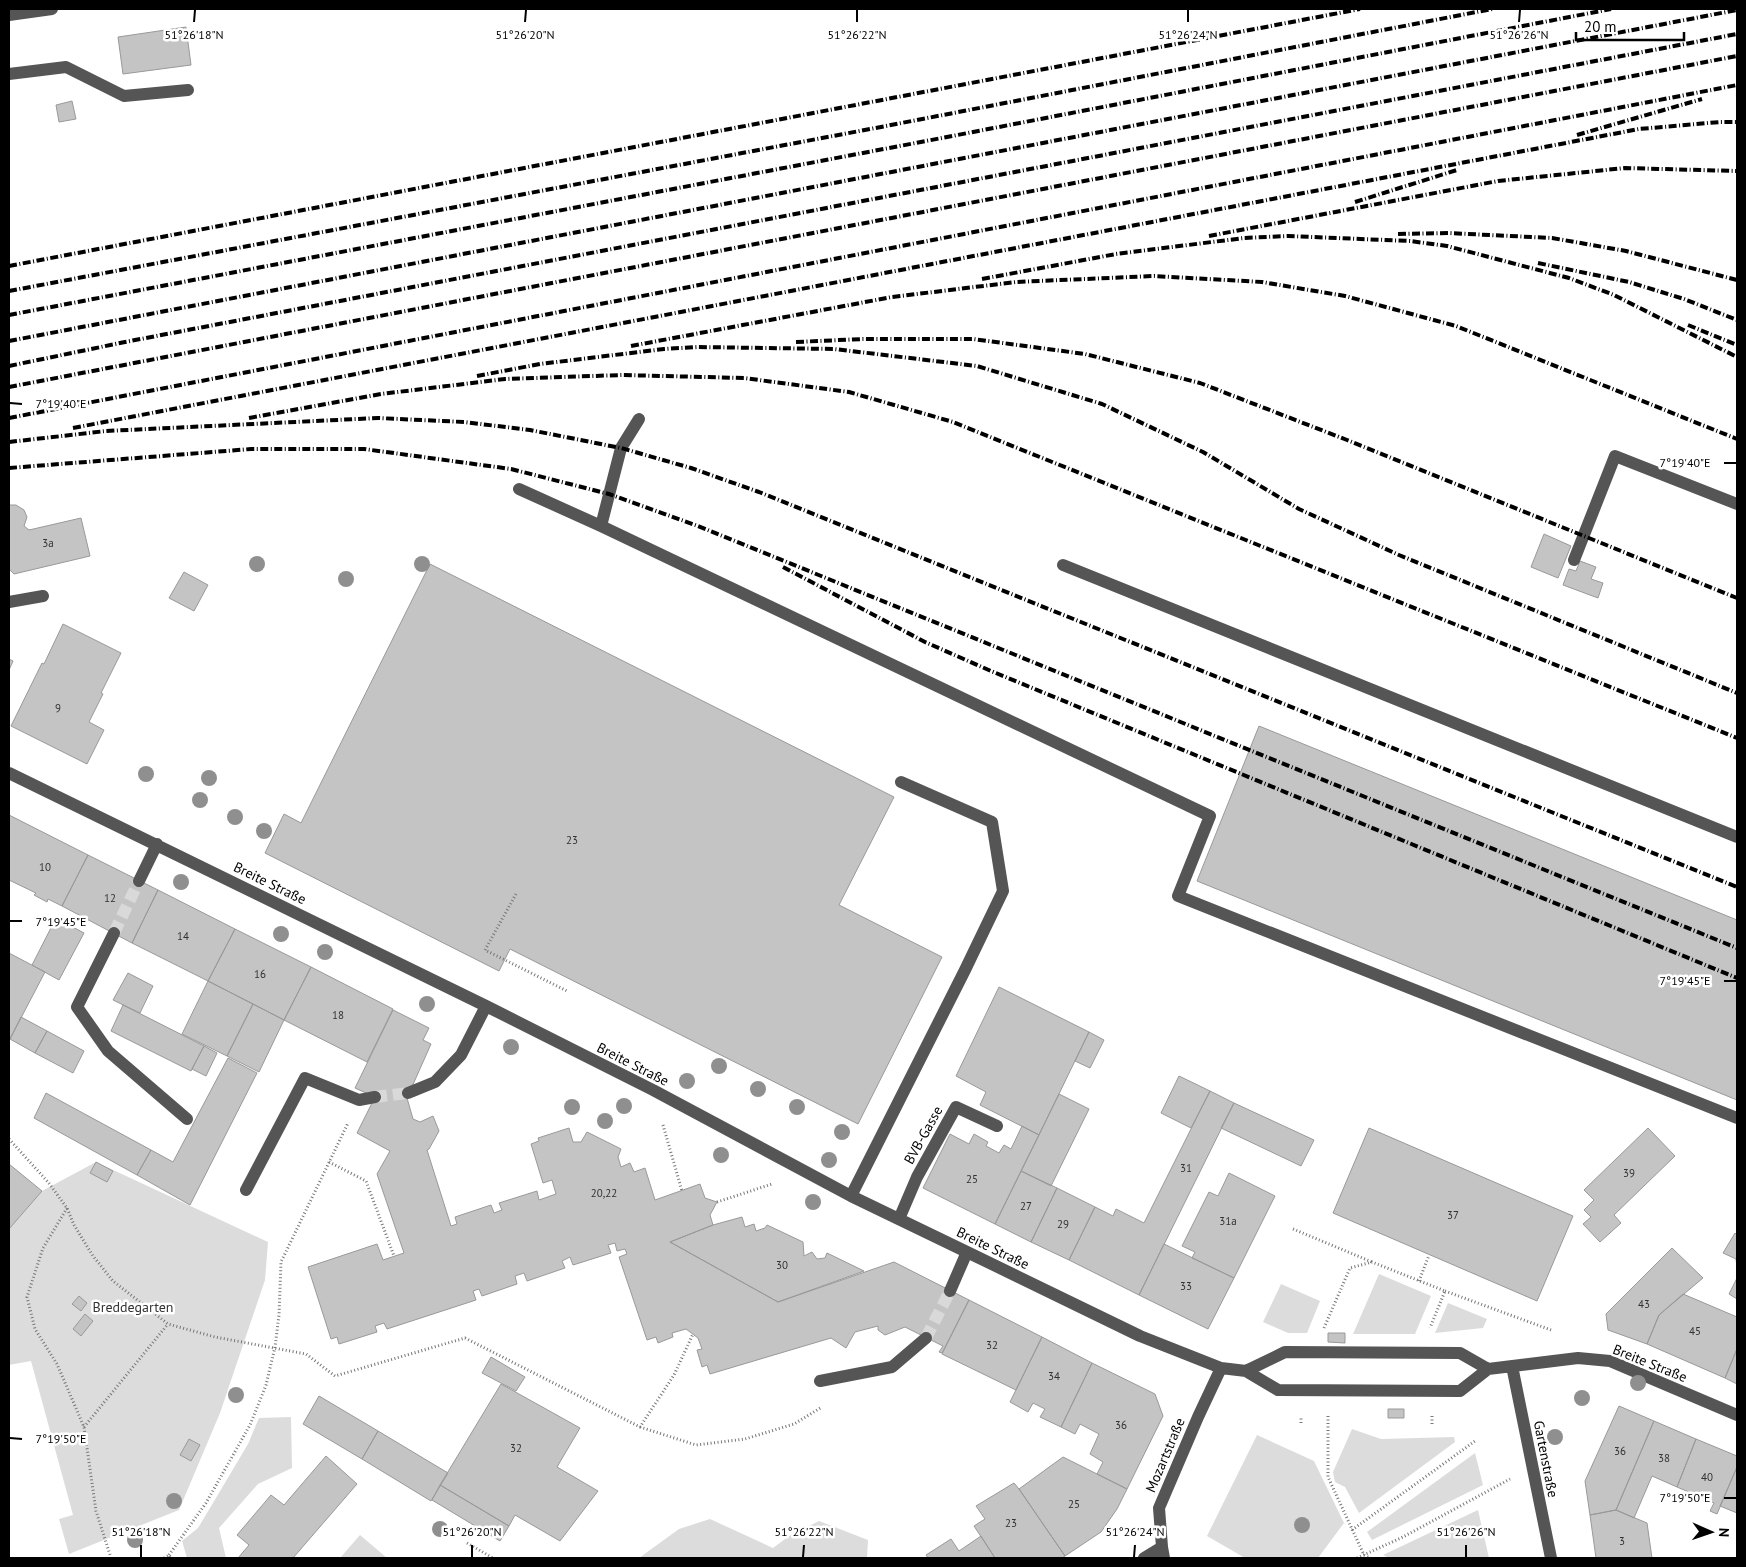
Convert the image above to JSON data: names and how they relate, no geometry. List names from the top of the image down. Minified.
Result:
{"streets":{"street":["Breite Straße","BVB-Gasse","Mozartstraße","Gartenstraße"]},"crossings":[["Breite Straße","BVB-Gasse"],["Breite Straße","Mozartstraße"],["Breite Straße","Gartenstraße"]],"parks":["Breddegarten"],"house_numbers":["3a","9","23","10","12","14","16","18","31","39","25","20,22","27","37","31a","29","30","33","43","45","32","34","36","32","36","38","40","25","23","3"],"scale_bar":"20 m","north":"right","coordinates":["51°26'18\"N","51°26'20\"N","51°26'22\"N","51°26'24\"N","51°26'26\"N","7°19'40\"E","7°19'45\"E","7°19'50\"E"]}
